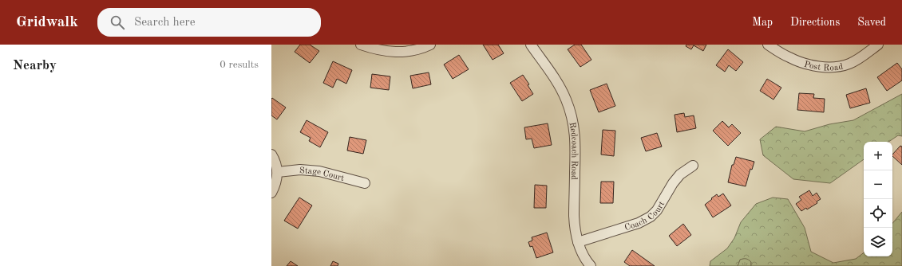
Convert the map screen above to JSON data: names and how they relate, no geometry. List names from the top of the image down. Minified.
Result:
{"streets":{"street":["Post Road","Redcoach Road","Stage Court","Coach Court"]},"crossings":[["Redcoach Road","Coach Court"]],"page":{"header":"Gridwalk","search":"Search here","nav":["Map","Directions","Saved"],"heading":["Nearby","0 results"],"map_buttons":["+","−"]}}
